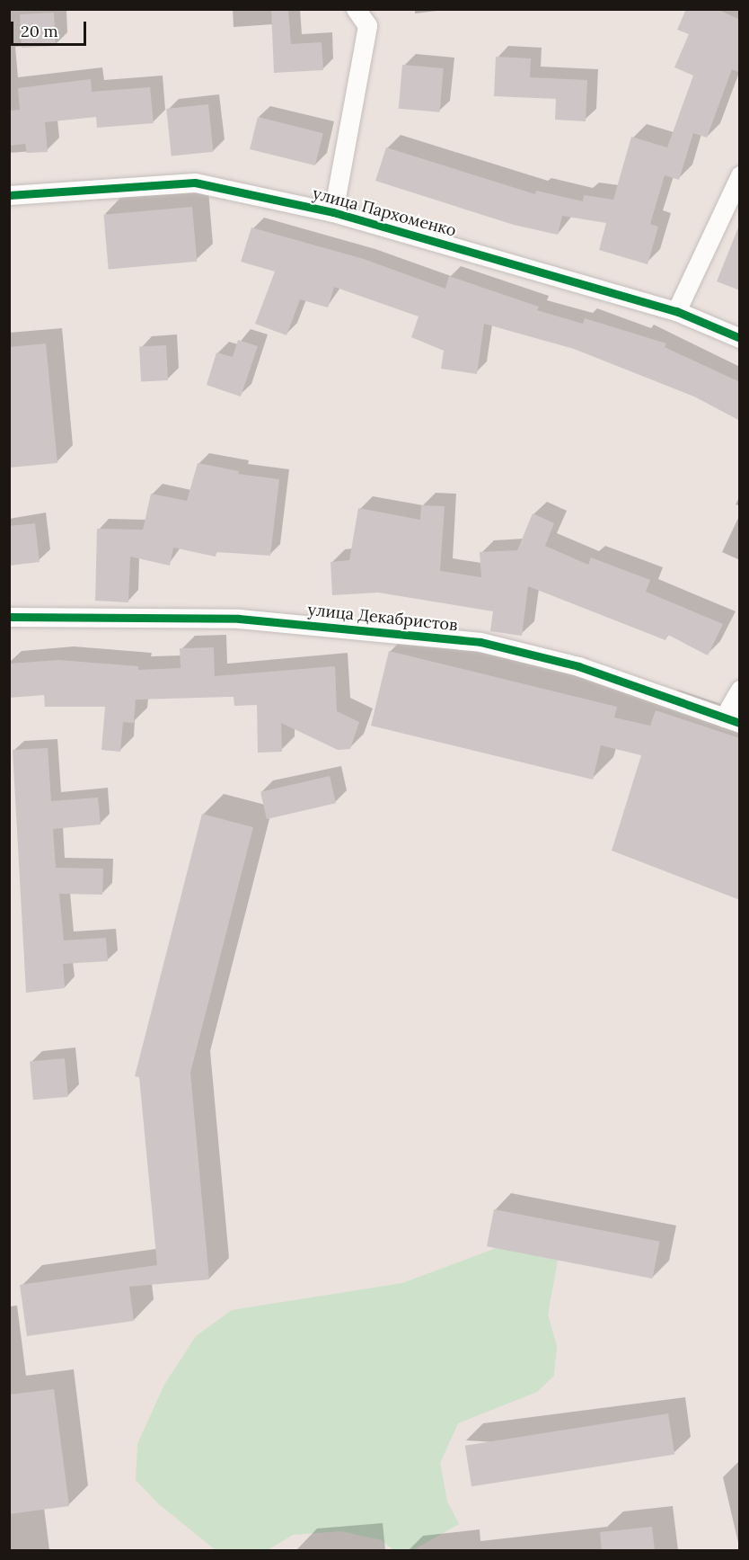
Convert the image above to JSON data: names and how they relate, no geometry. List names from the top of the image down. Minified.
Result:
{"streets":{"street":["улица Пархоменко","улица Декабристов"]},"scale_bar":"20 m"}
